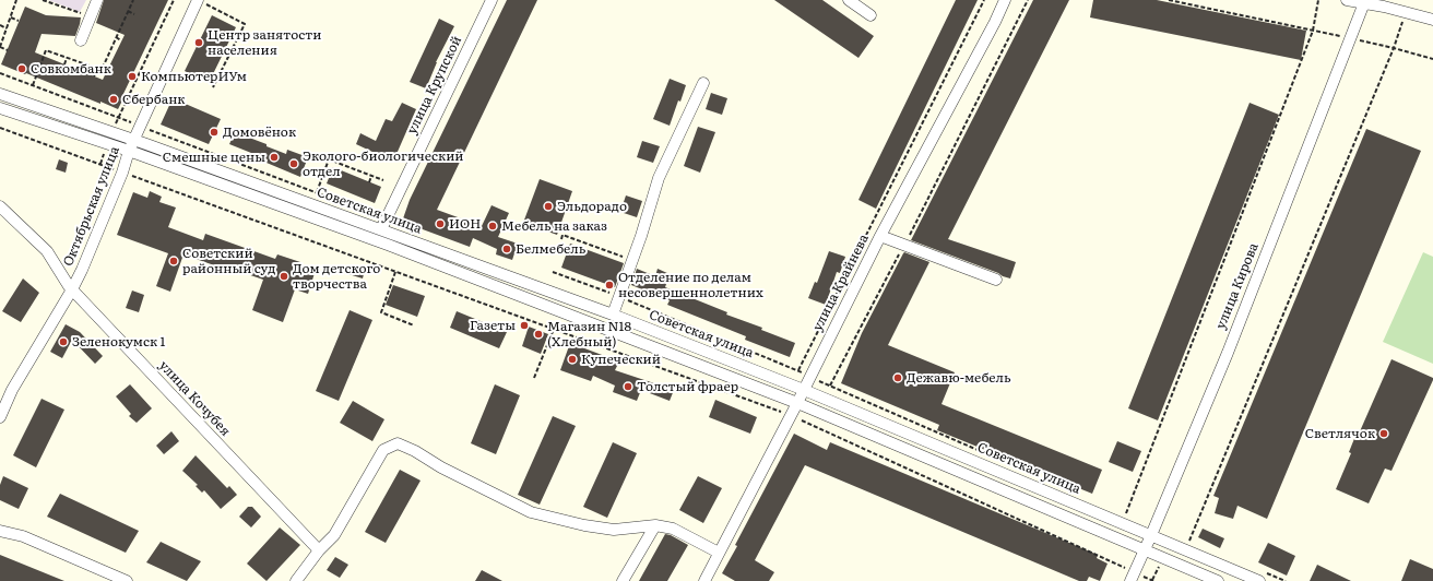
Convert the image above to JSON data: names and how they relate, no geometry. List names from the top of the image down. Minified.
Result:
{"streets":{"street":["улица Крупской","Октябрьская улица","Советская улица","улица Крайнева","улица Кирова","улица Кочубея"]},"crossings":[["улица Крупской","Советская улица"],["Октябрьская улица","Советская улица"],["Октябрьская улица","улица Кочубея"],["Советская улица","улица Крайнева"],["Советская улица","улица Кирова"]],"places":["Центр занятости населения","Совкомбанк","КомпьютерИУм","Сбербанк","Домовёнок","Смешные цены","Эколого-биологический отдел","Эльдорадо","ИОН","Мебель на заказ","Белмебель","Советский районный суд","Дом детского творчества","Отделение по делам несовершеннолетних","Газеты","Магазин N18 (Хлебный)","Зеленокумск 1","Купеческий","Дежавю-мебель","Толстый фраер","Светлячок"]}
